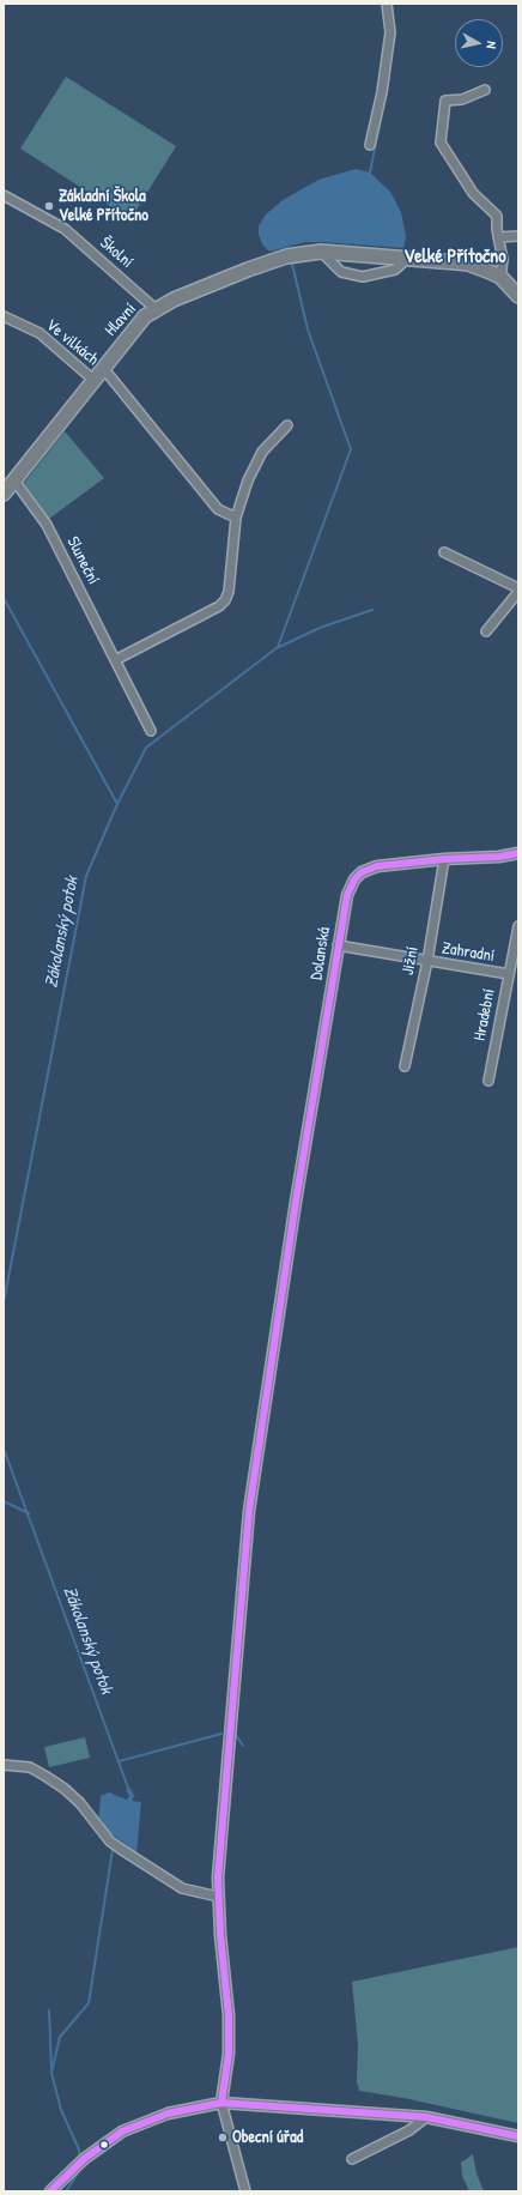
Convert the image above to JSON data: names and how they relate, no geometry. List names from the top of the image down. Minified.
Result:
{"streets":{"main road":["Hlavní"],"street":["Školní","Ve vilkách","Sluneční","Zahradní","Dolanská","Jižní","Hradební"]},"crossings":[["Školní","Hlavní"],["Hlavní","Ve vilkách"],["Hlavní","Sluneční"],["Zahradní","Dolanská"],["Zahradní","Jižní"],["Zahradní","Hradební"],["Dolanská","Jižní"]],"districts":["Velké Přítočno"],"water":["Zákolanský potok"],"places":["Základní Škola Velké Přítočno","Obecní úřad"],"north":"right"}
